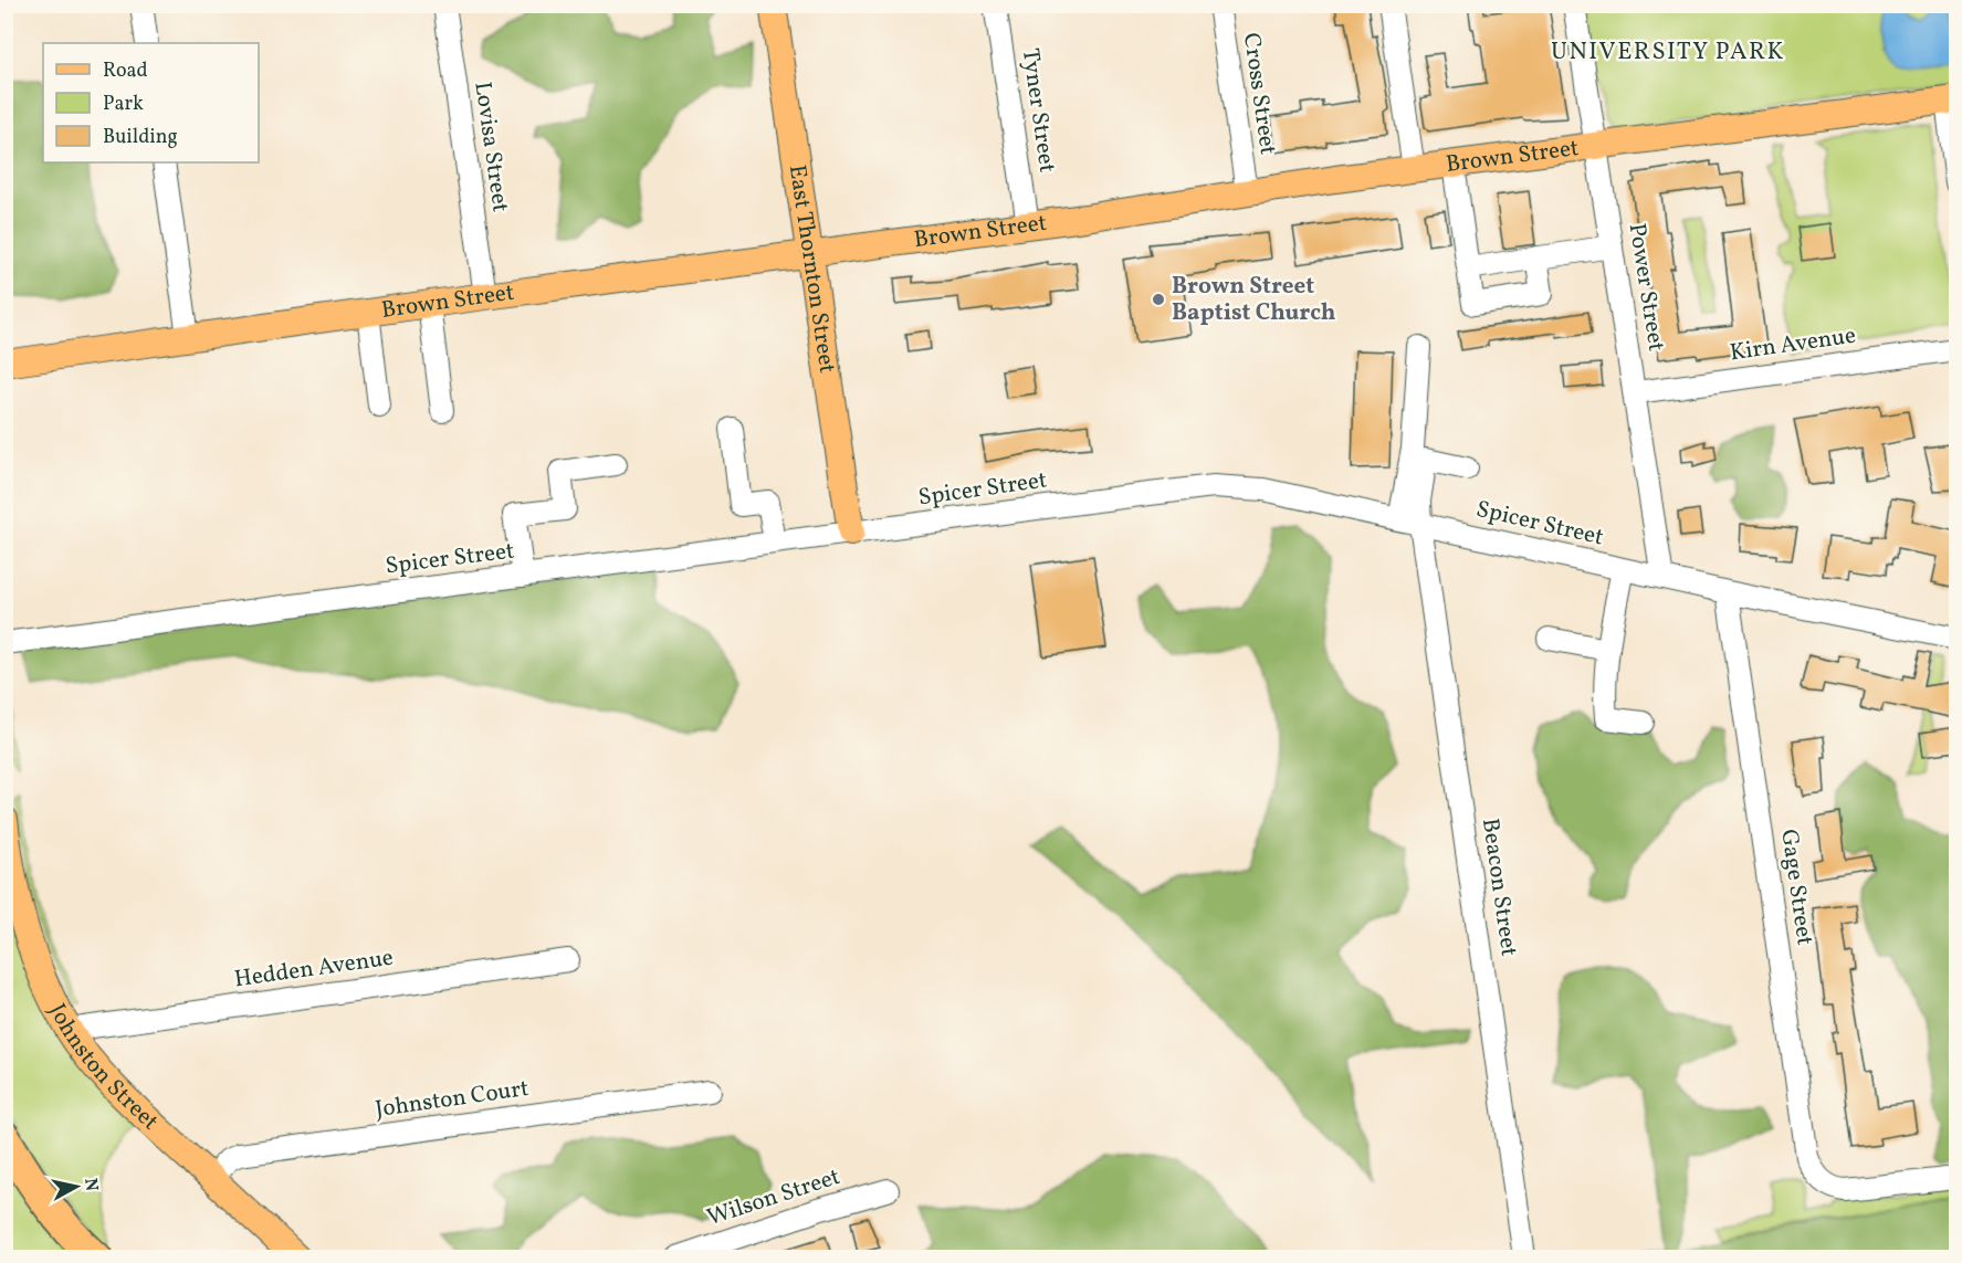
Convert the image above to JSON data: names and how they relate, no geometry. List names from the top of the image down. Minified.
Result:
{"streets":{"main road":["Brown Street","East Thornton Street","Johnston Street"],"street":["Cross Street","Tyner Street","Lovisa Street","Power Street","Kirn Avenue","Spicer Street","Beacon Street","Gage Street","Hedden Avenue","Johnston Court","Wilson Street"]},"crossings":[["Cross Street","Brown Street"],["Tyner Street","Brown Street"],["Lovisa Street","Brown Street"],["Brown Street","East Thornton Street"],["Brown Street","Power Street"],["East Thornton Street","Spicer Street"],["Power Street","Kirn Avenue"],["Power Street","Spicer Street"],["Spicer Street","Beacon Street"],["Spicer Street","Gage Street"],["Hedden Avenue","Johnston Street"],["Johnston Street","Johnston Court"]],"districts":["UNIVERSITY PARK"],"places":["Brown Street Baptist Church"],"legend":["Road","Park","Building"],"north":"right"}
